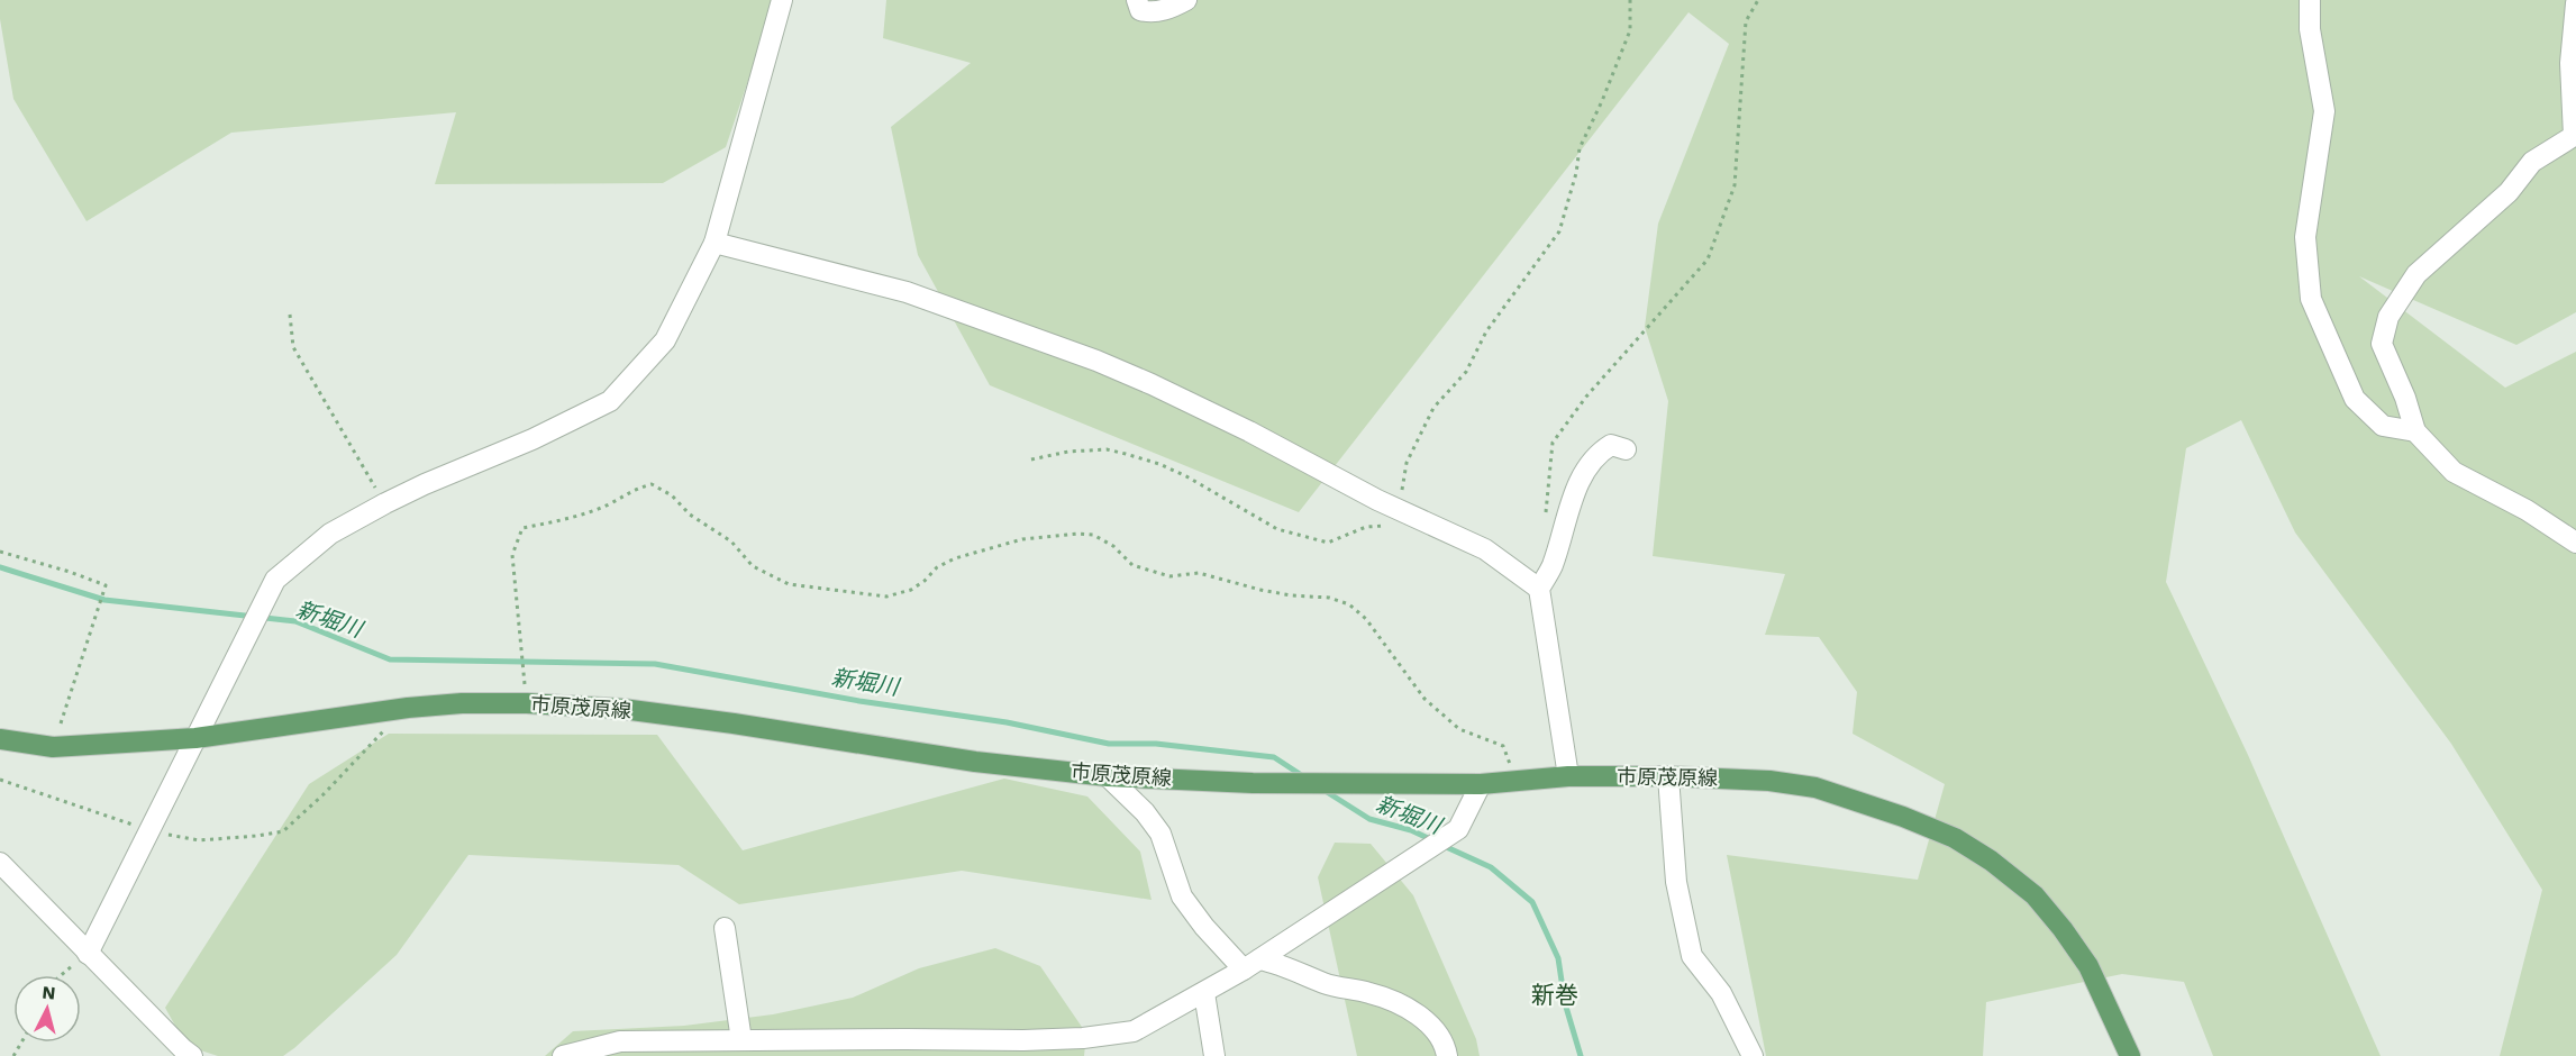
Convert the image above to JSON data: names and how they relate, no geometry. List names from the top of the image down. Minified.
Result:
{"streets":{"main road":["市原茂原線"]},"districts":["新巻"],"water":["新堀川"],"north":"top"}
